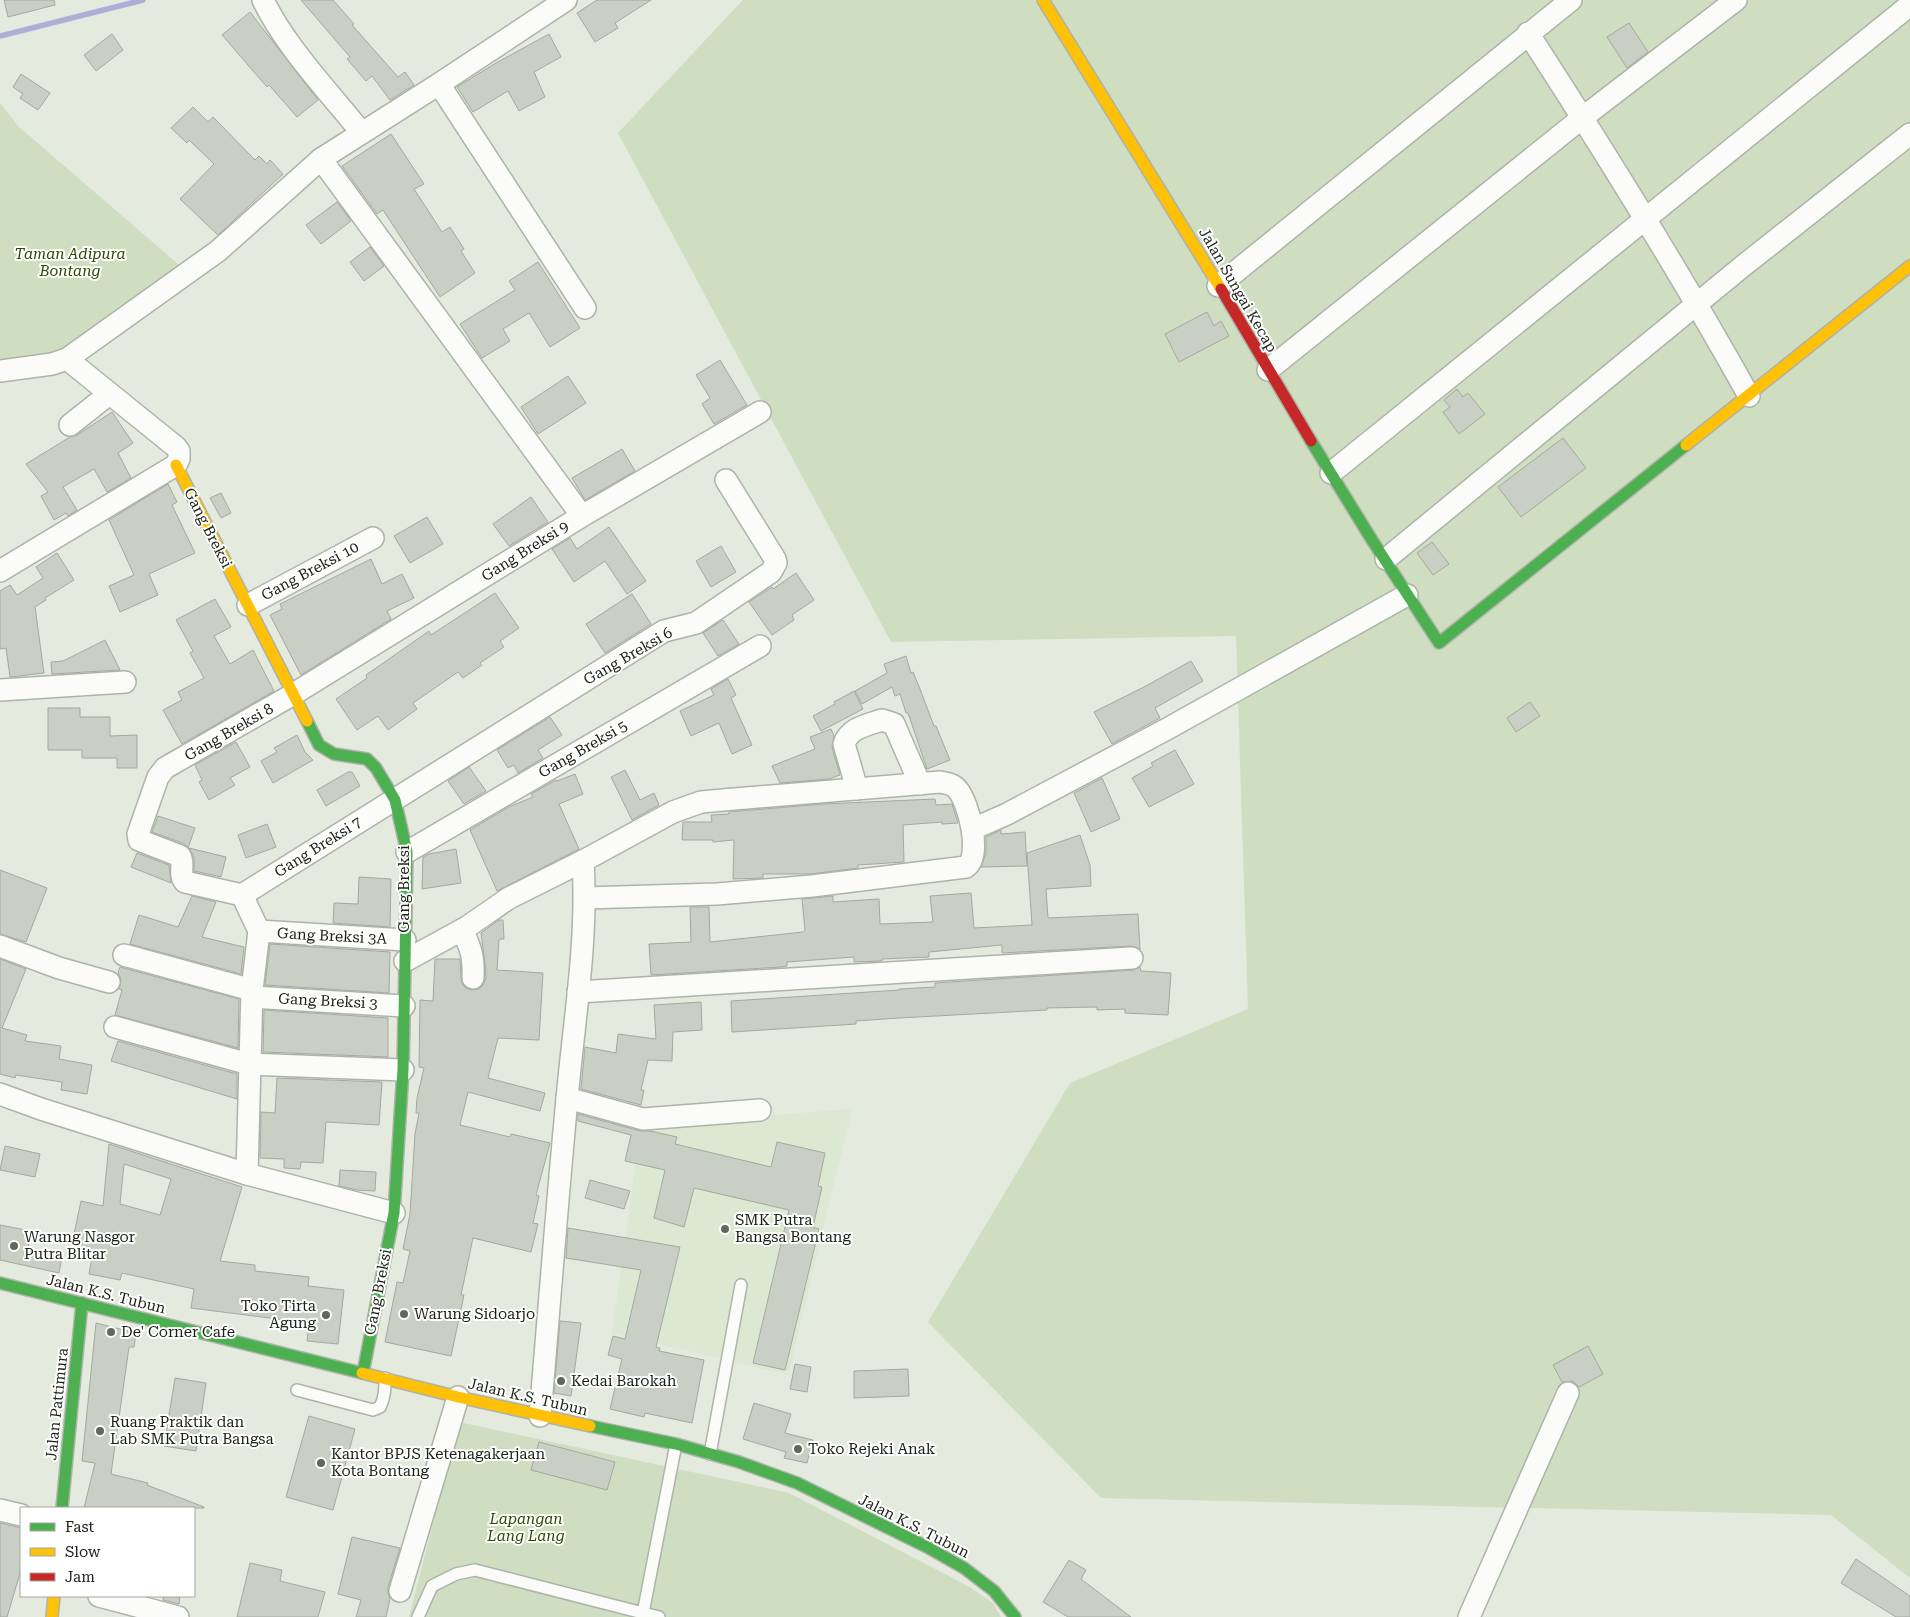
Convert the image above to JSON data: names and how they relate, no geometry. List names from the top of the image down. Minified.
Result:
{"streets":{"street":["Jalan Sungai Kecap","Gang Breksi","Gang Breksi 9","Gang Breksi 10","Gang Breksi 6","Gang Breksi 8","Gang Breksi 5","Gang Breksi 7","Gang Breksi 3A","Gang Breksi 3","Jalan K.S. Tubun","Jalan Pattimura"]},"crossings":[["Gang Breksi","Gang Breksi 9"],["Gang Breksi","Gang Breksi 10"],["Gang Breksi","Gang Breksi 6"],["Gang Breksi","Gang Breksi 8"],["Gang Breksi","Gang Breksi 5"],["Gang Breksi","Gang Breksi 7"],["Gang Breksi","Gang Breksi 3A"],["Gang Breksi","Gang Breksi 3"],["Gang Breksi","Jalan K.S. Tubun"],["Gang Breksi 9","Gang Breksi 8"],["Gang Breksi 6","Gang Breksi 7"],["Gang Breksi 8","Gang Breksi 7"],["Jalan K.S. Tubun","Jalan Pattimura"]],"parks":["Taman Adipura Bontang","Lapangan Lang Lang"],"places":["SMK Putra Bangsa Bontang","Warung Nasgor Putra Blitar","Warung Sidoarjo","Toko Tirta Agung","De' Corner Cafe","Kedai Barokah","Ruang Praktik dan Lab SMK Putra Bangsa","Toko Rejeki Anak","Kantor BPJS Ketenagakerjaan Kota Bontang"],"legend":["Fast","Slow","Jam"]}
